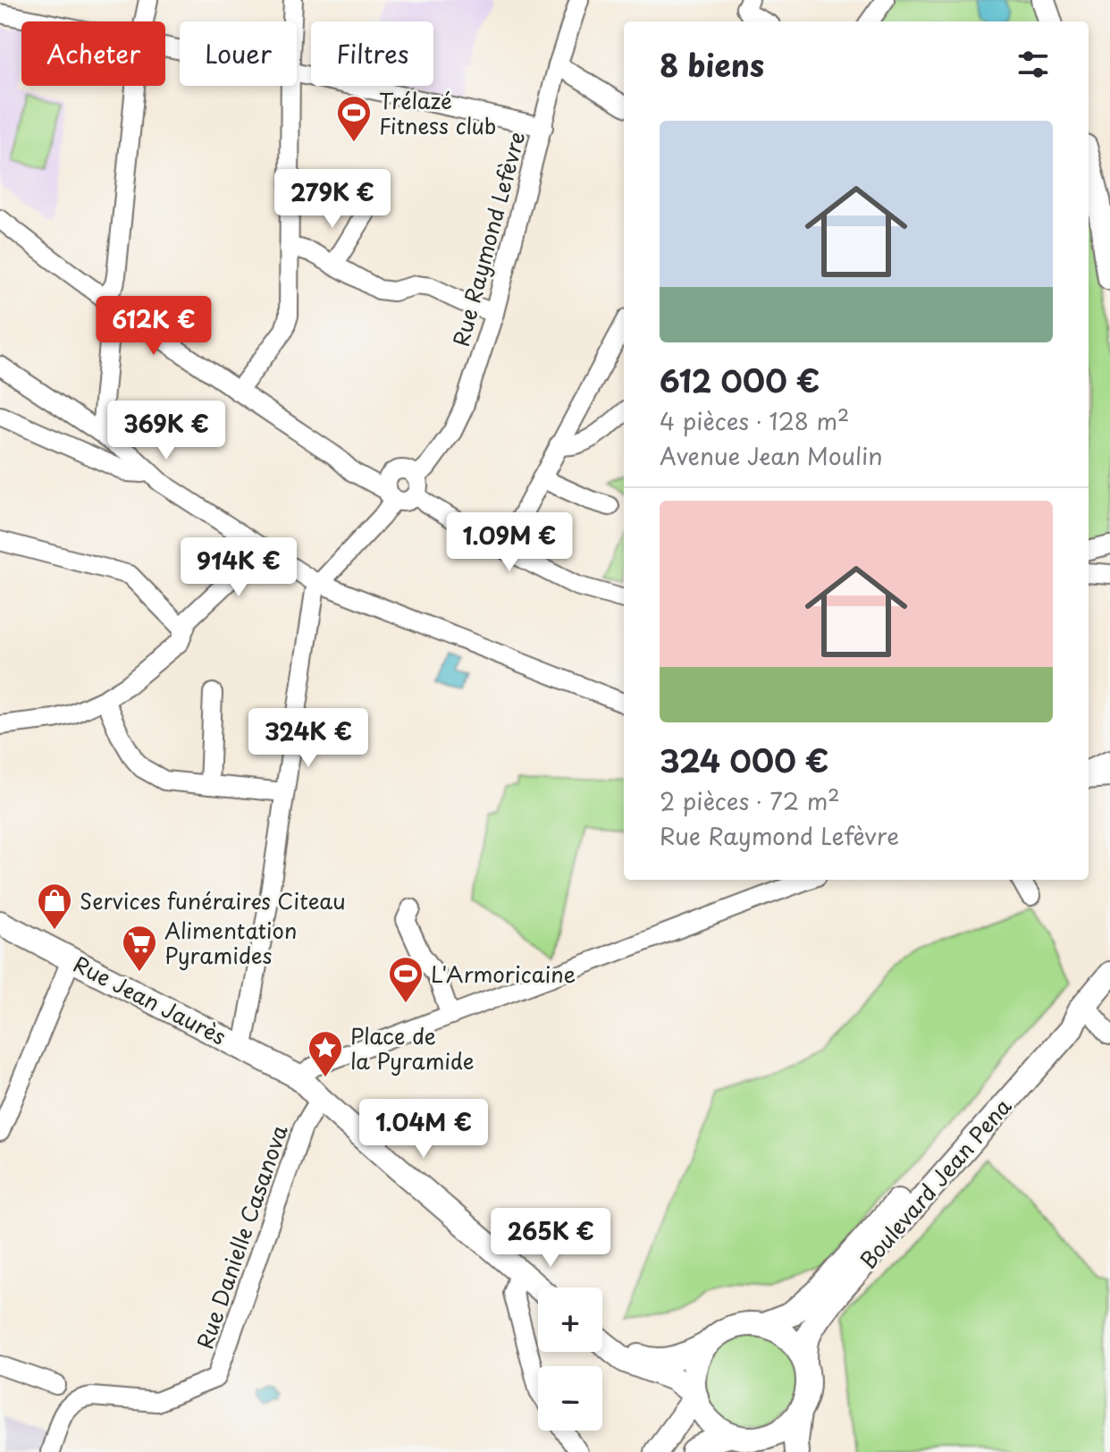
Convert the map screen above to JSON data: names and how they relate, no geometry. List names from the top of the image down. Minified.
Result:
{"streets":{"main road":["Rue Jean Jaurès","Boulevard Jean Pena"],"street":["Rue Raymond Lefèvre","Rue Danielle Casanova"]},"crossings":[["Rue Jean Jaurès","Rue Danielle Casanova"]],"places":{"sports":["Trélazé Fitness club","L'Armoricaine"],"shop":["Services funéraires Citeau"],"supermarket":["Alimentation Pyramides"],"place":["Place de la Pyramide"]},"page":{"chip":["Acheter","Louer","Filtres"],"heading":"8 biens","list":[{"name":"612 000 €","note":"4 pièces · 128 m² · Avenue Jean Moulin"},{"name":"324 000 €","note":"2 pièces · 72 m² · Rue Raymond Lefèvre"}],"price":["279K €","612K €","369K €","1.09M €","914K €","324K €","1.04M €","265K €"],"map_buttons":["+","−"]}}
